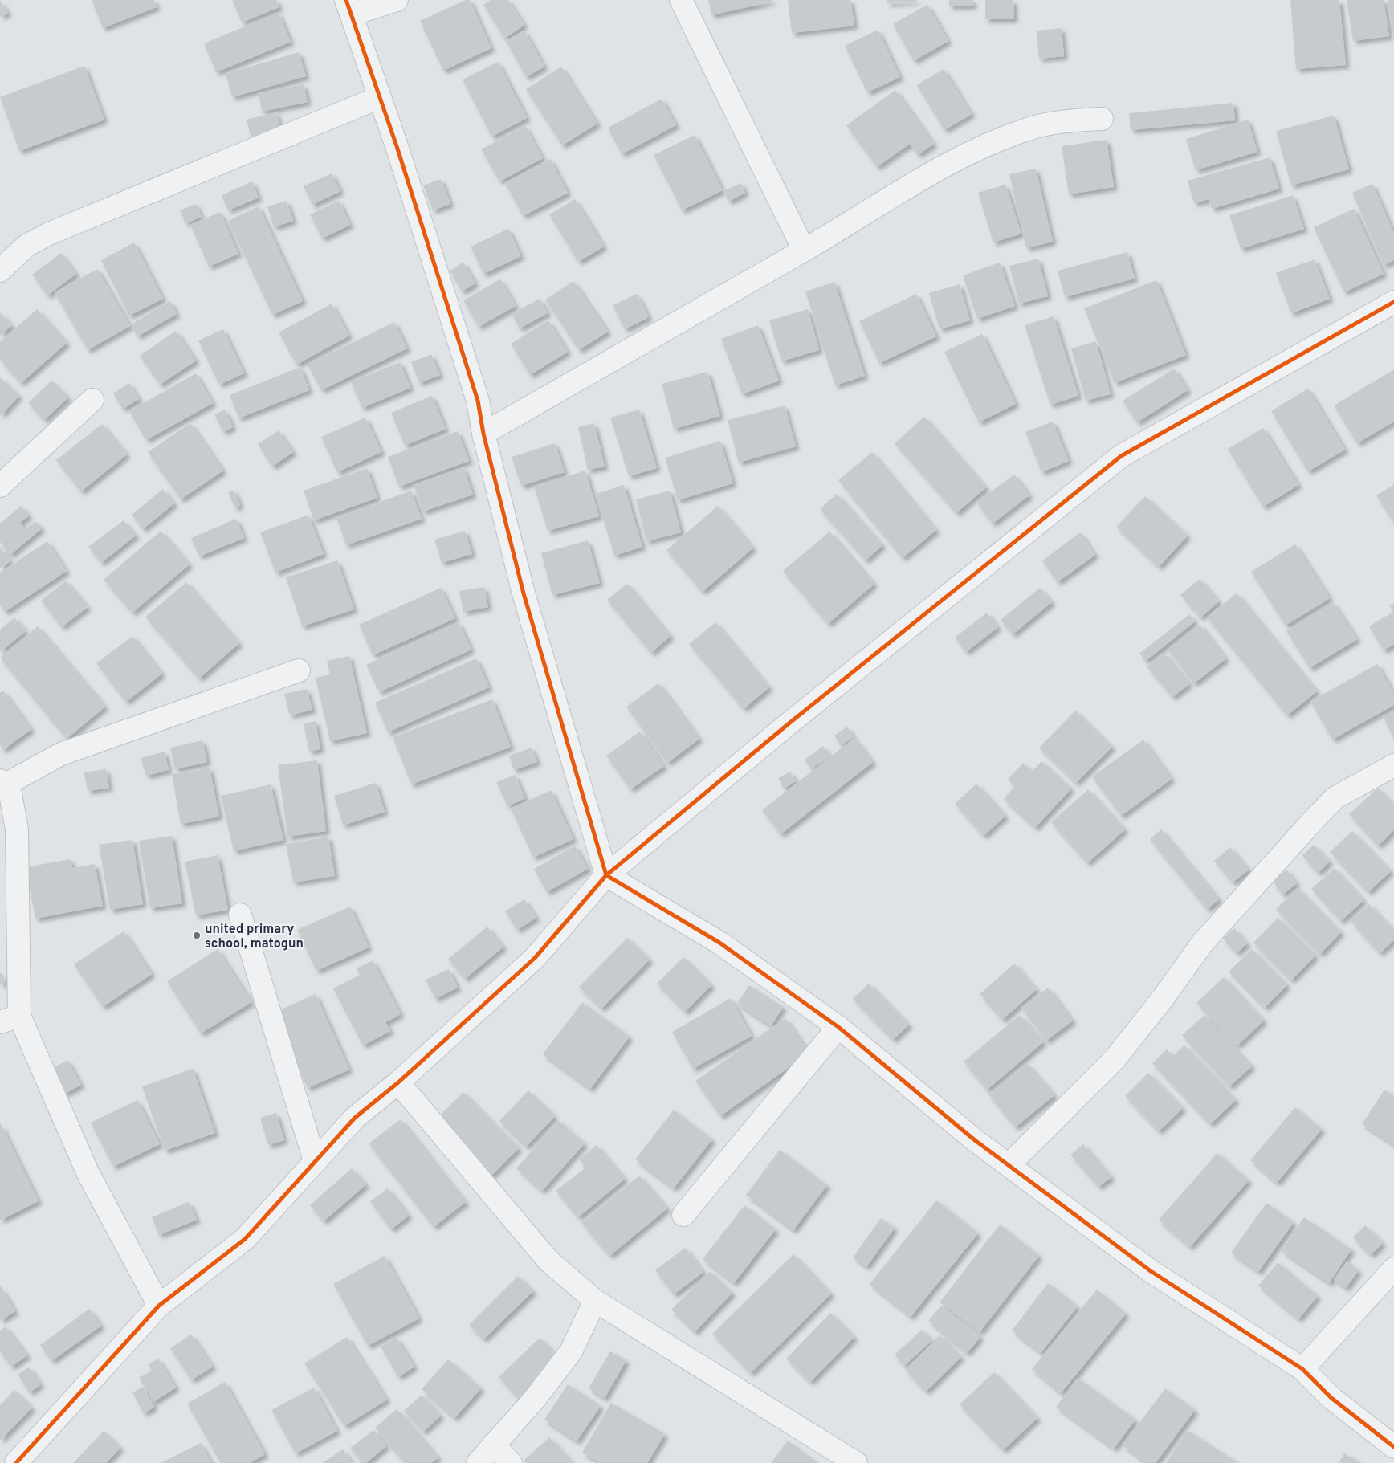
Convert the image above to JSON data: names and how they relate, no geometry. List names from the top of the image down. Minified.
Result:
{"places":["united primary school, matogun"]}
